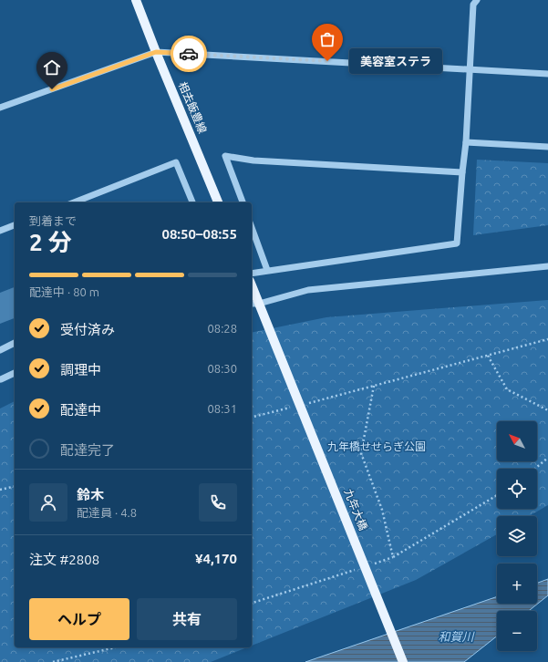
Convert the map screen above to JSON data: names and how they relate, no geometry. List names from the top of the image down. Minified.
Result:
{"streets":{"main road":["相去飯豊線","九年大橋"]},"water":["和賀川"],"parks":["九年橋せせらぎ公園"],"places":["美容室ステラ"],"north":"top left","page":{"bubble":"美容室ステラ","heading":["2 分","到着まで","08:50–08:55"],"panel":["鈴木","配達員 · 4.8","注文 #2808","¥4,170"],"bar":"配達中 · 80 m","list":[["受付済み","08:28"],["調理中","08:30"],["配達中","08:31"],"配達完了"],"map_buttons":["+","−"],"buttons":["ヘルプ","共有"]}}
